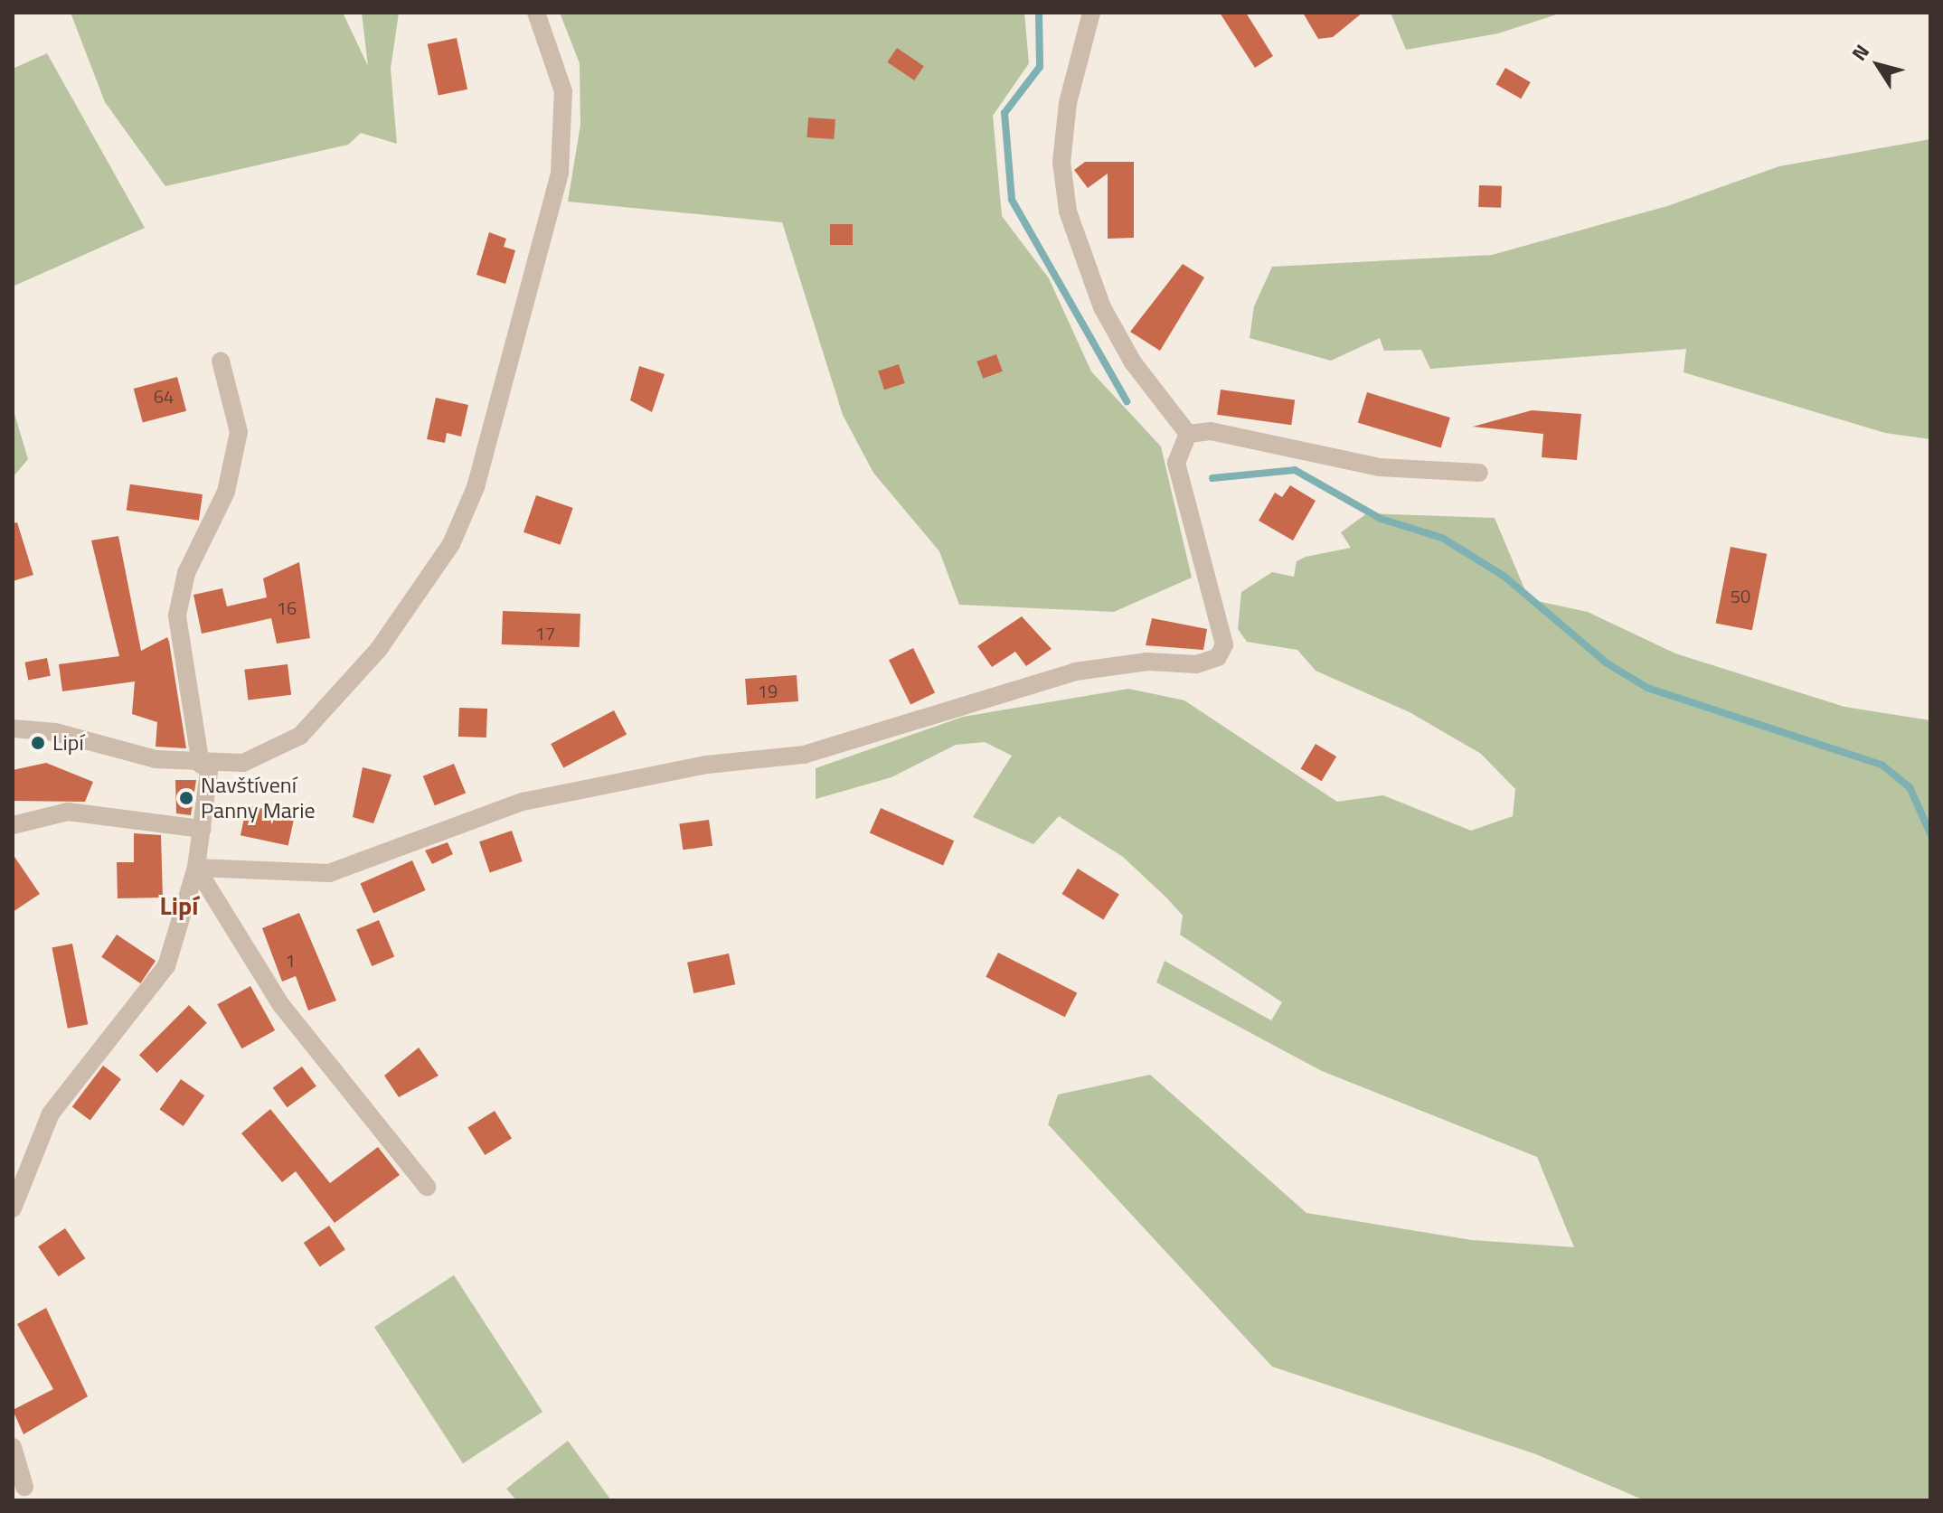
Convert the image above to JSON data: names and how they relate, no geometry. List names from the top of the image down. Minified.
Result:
{"districts":["Lipí"],"places":["Lipí","Navštívení Panny Marie"],"house_numbers":["64","50","16","17","19","1"],"north":"top left"}
